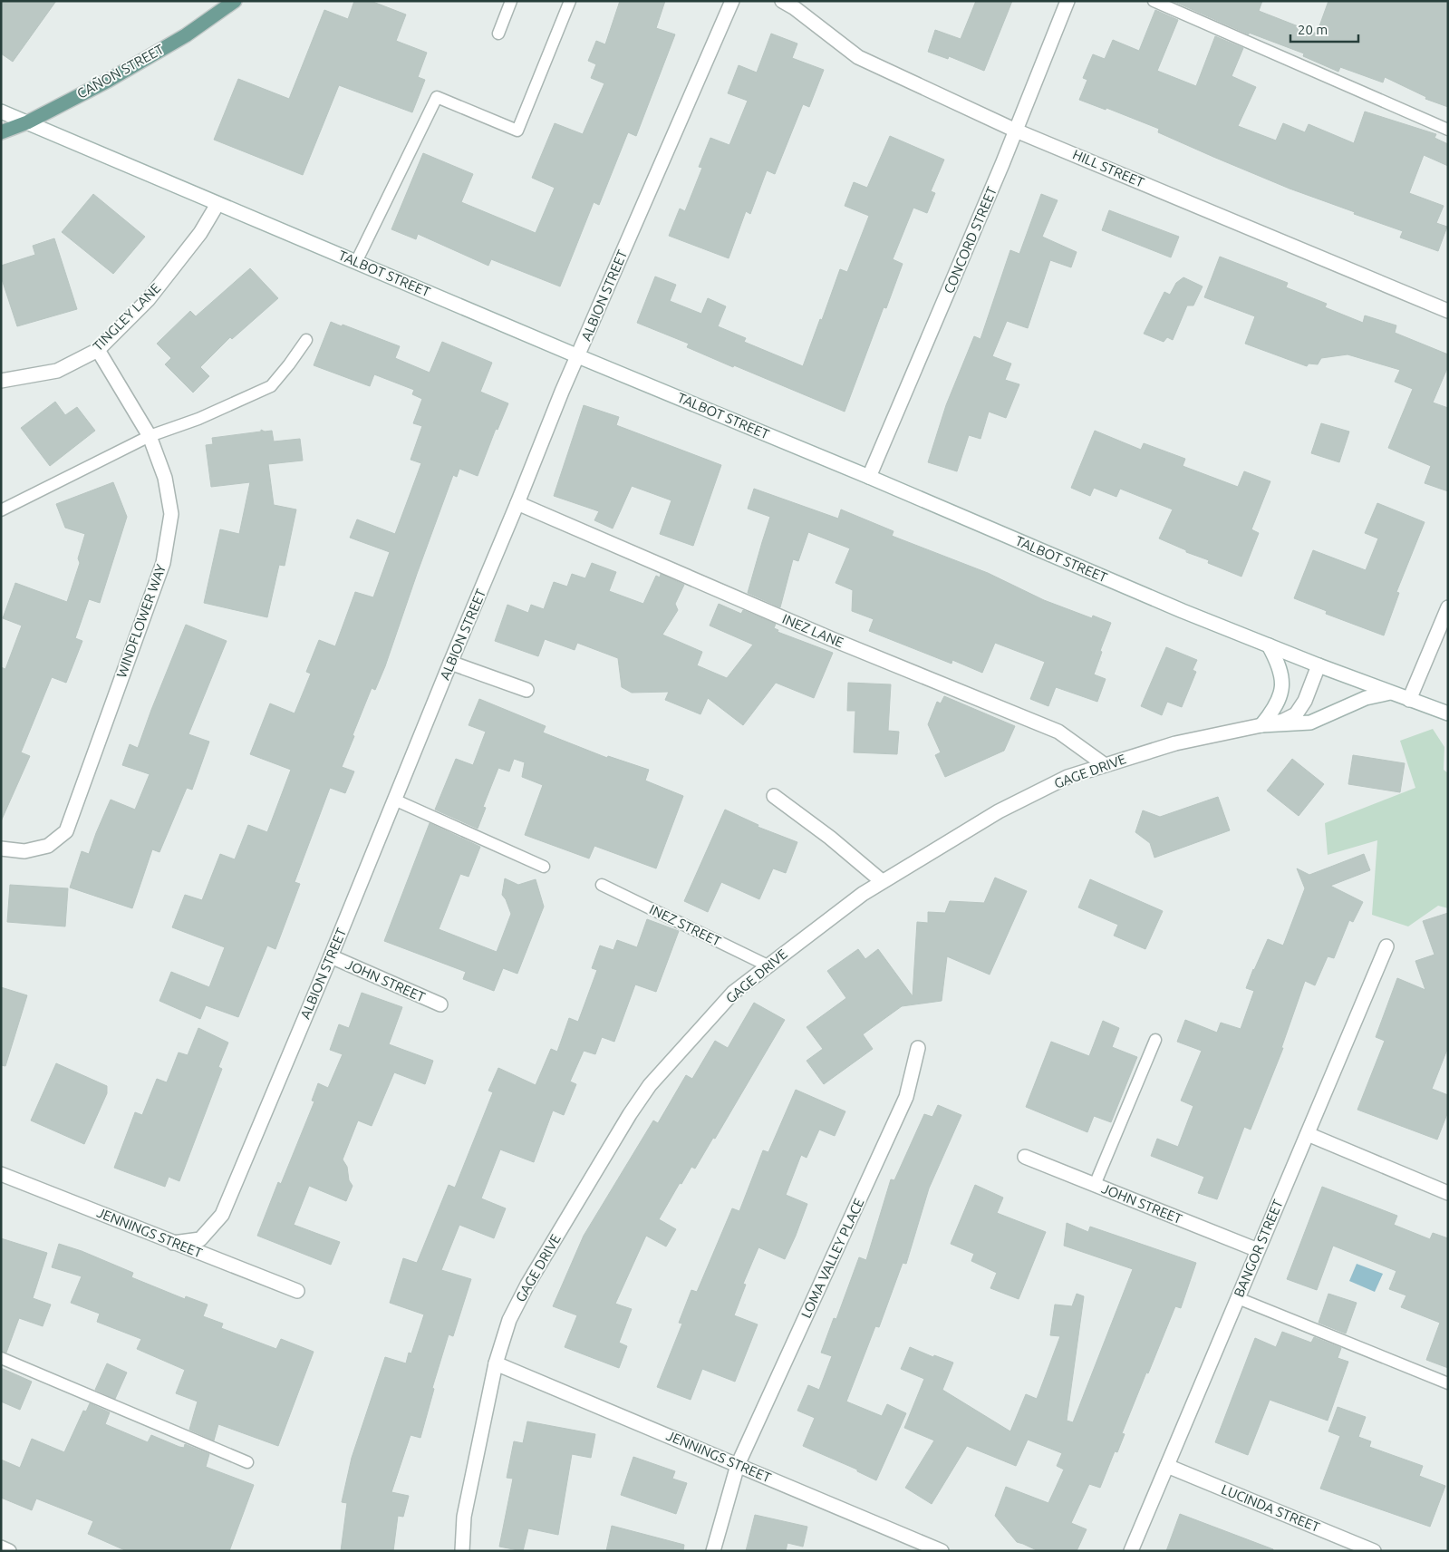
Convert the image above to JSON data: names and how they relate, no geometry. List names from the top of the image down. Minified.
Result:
{"streets":{"main road":["CAÑON STREET"],"street":["HILL STREET","CONCORD STREET","TALBOT STREET","ALBION STREET","TINGLEY LANE","WINDFLOWER WAY","INEZ LANE","GAGE DRIVE","JOHN STREET","JENNINGS STREET","BANGOR STREET","LOMA VALLEY PLACE","LUCINDA STREET"],"lane":["INEZ STREET"]},"crossings":[["CAÑON STREET","TALBOT STREET"],["HILL STREET","CONCORD STREET"],["CONCORD STREET","TALBOT STREET"],["TALBOT STREET","ALBION STREET"],["TALBOT STREET","TINGLEY LANE"],["TALBOT STREET","GAGE DRIVE"],["ALBION STREET","INEZ LANE"],["ALBION STREET","JOHN STREET"],["ALBION STREET","JENNINGS STREET"],["TINGLEY LANE","WINDFLOWER WAY"],["INEZ LANE","GAGE DRIVE"],["GAGE DRIVE","INEZ STREET"],["GAGE DRIVE","JENNINGS STREET"],["JOHN STREET","BANGOR STREET"],["JENNINGS STREET","LOMA VALLEY PLACE"],["BANGOR STREET","LUCINDA STREET"]],"scale_bar":"20 m"}
